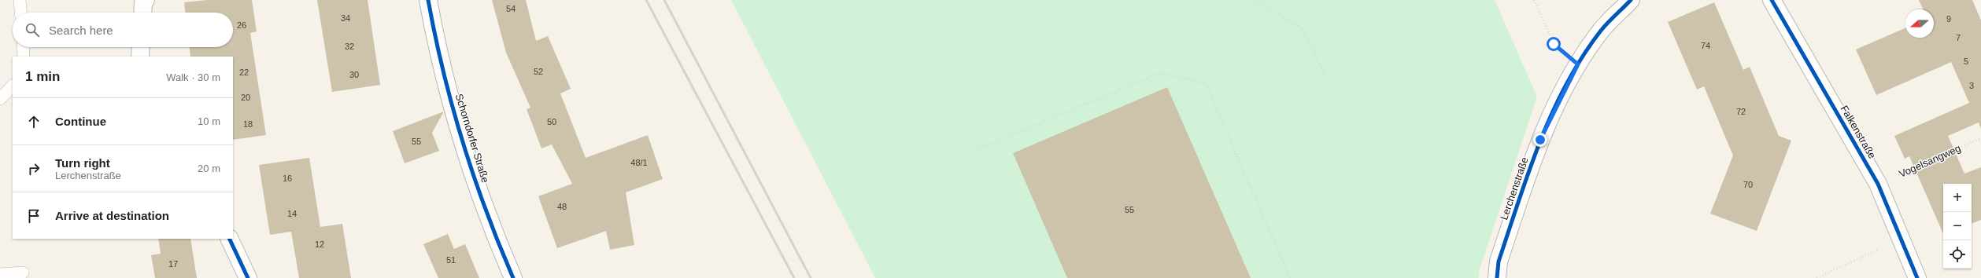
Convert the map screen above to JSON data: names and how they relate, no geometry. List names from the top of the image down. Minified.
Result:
{"streets":{"street":["Falkenstraße","Schorndorfer Straße","Lerchenstraße"],"path":["Vogelsangweg"]},"crossings":[["Falkenstraße","Vogelsangweg"]],"house_numbers":["54","34","9","26","7","74","32","5","52","22","30","3","20","72","50","18","55","48/1","16","70","48","55","14","12","51","17"],"north":"left","page":{"search":"Search here","heading":["1 min","Walk · 30 m"],"list":[["Continue","10 m"],["Turn right","Lerchenstraße","20 m"],"Arrive at destination"],"map_buttons":["+","−"]}}
